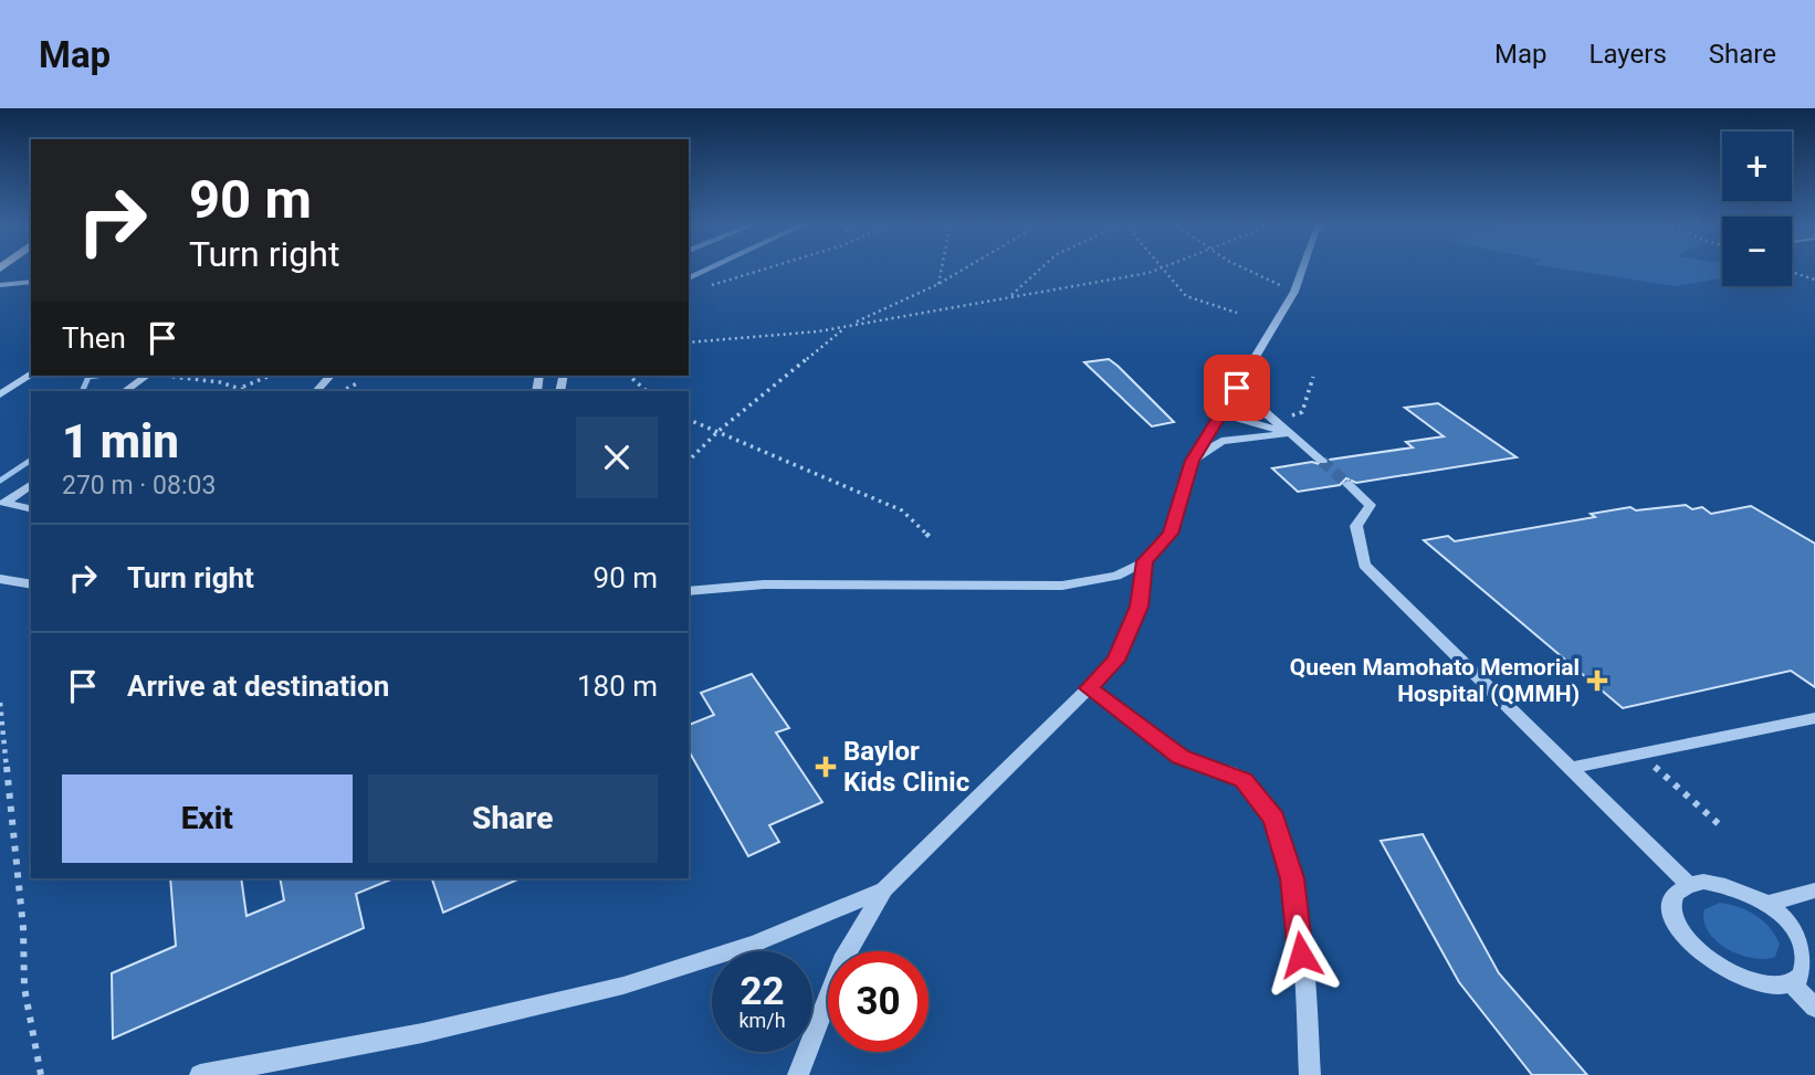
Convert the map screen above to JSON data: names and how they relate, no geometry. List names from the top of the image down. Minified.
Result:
{"places":{"health":["Queen Mamohato Memorial Hospital (QMMH)","Baylor Kids Clinic"]},"page":{"header":"Map","nav":["Map","Layers","Share"],"map_buttons":["+","−"],"turn":["90 m","Turn right"],"then":"Then","heading":["1 min","270 m · 08:03"],"list":[{"name":"Turn right","value":"90 m"},{"name":"Arrive at destination","value":"180 m"}],"buttons":["Exit","Share"],"speed":"22 km/h","limit":"30"}}
